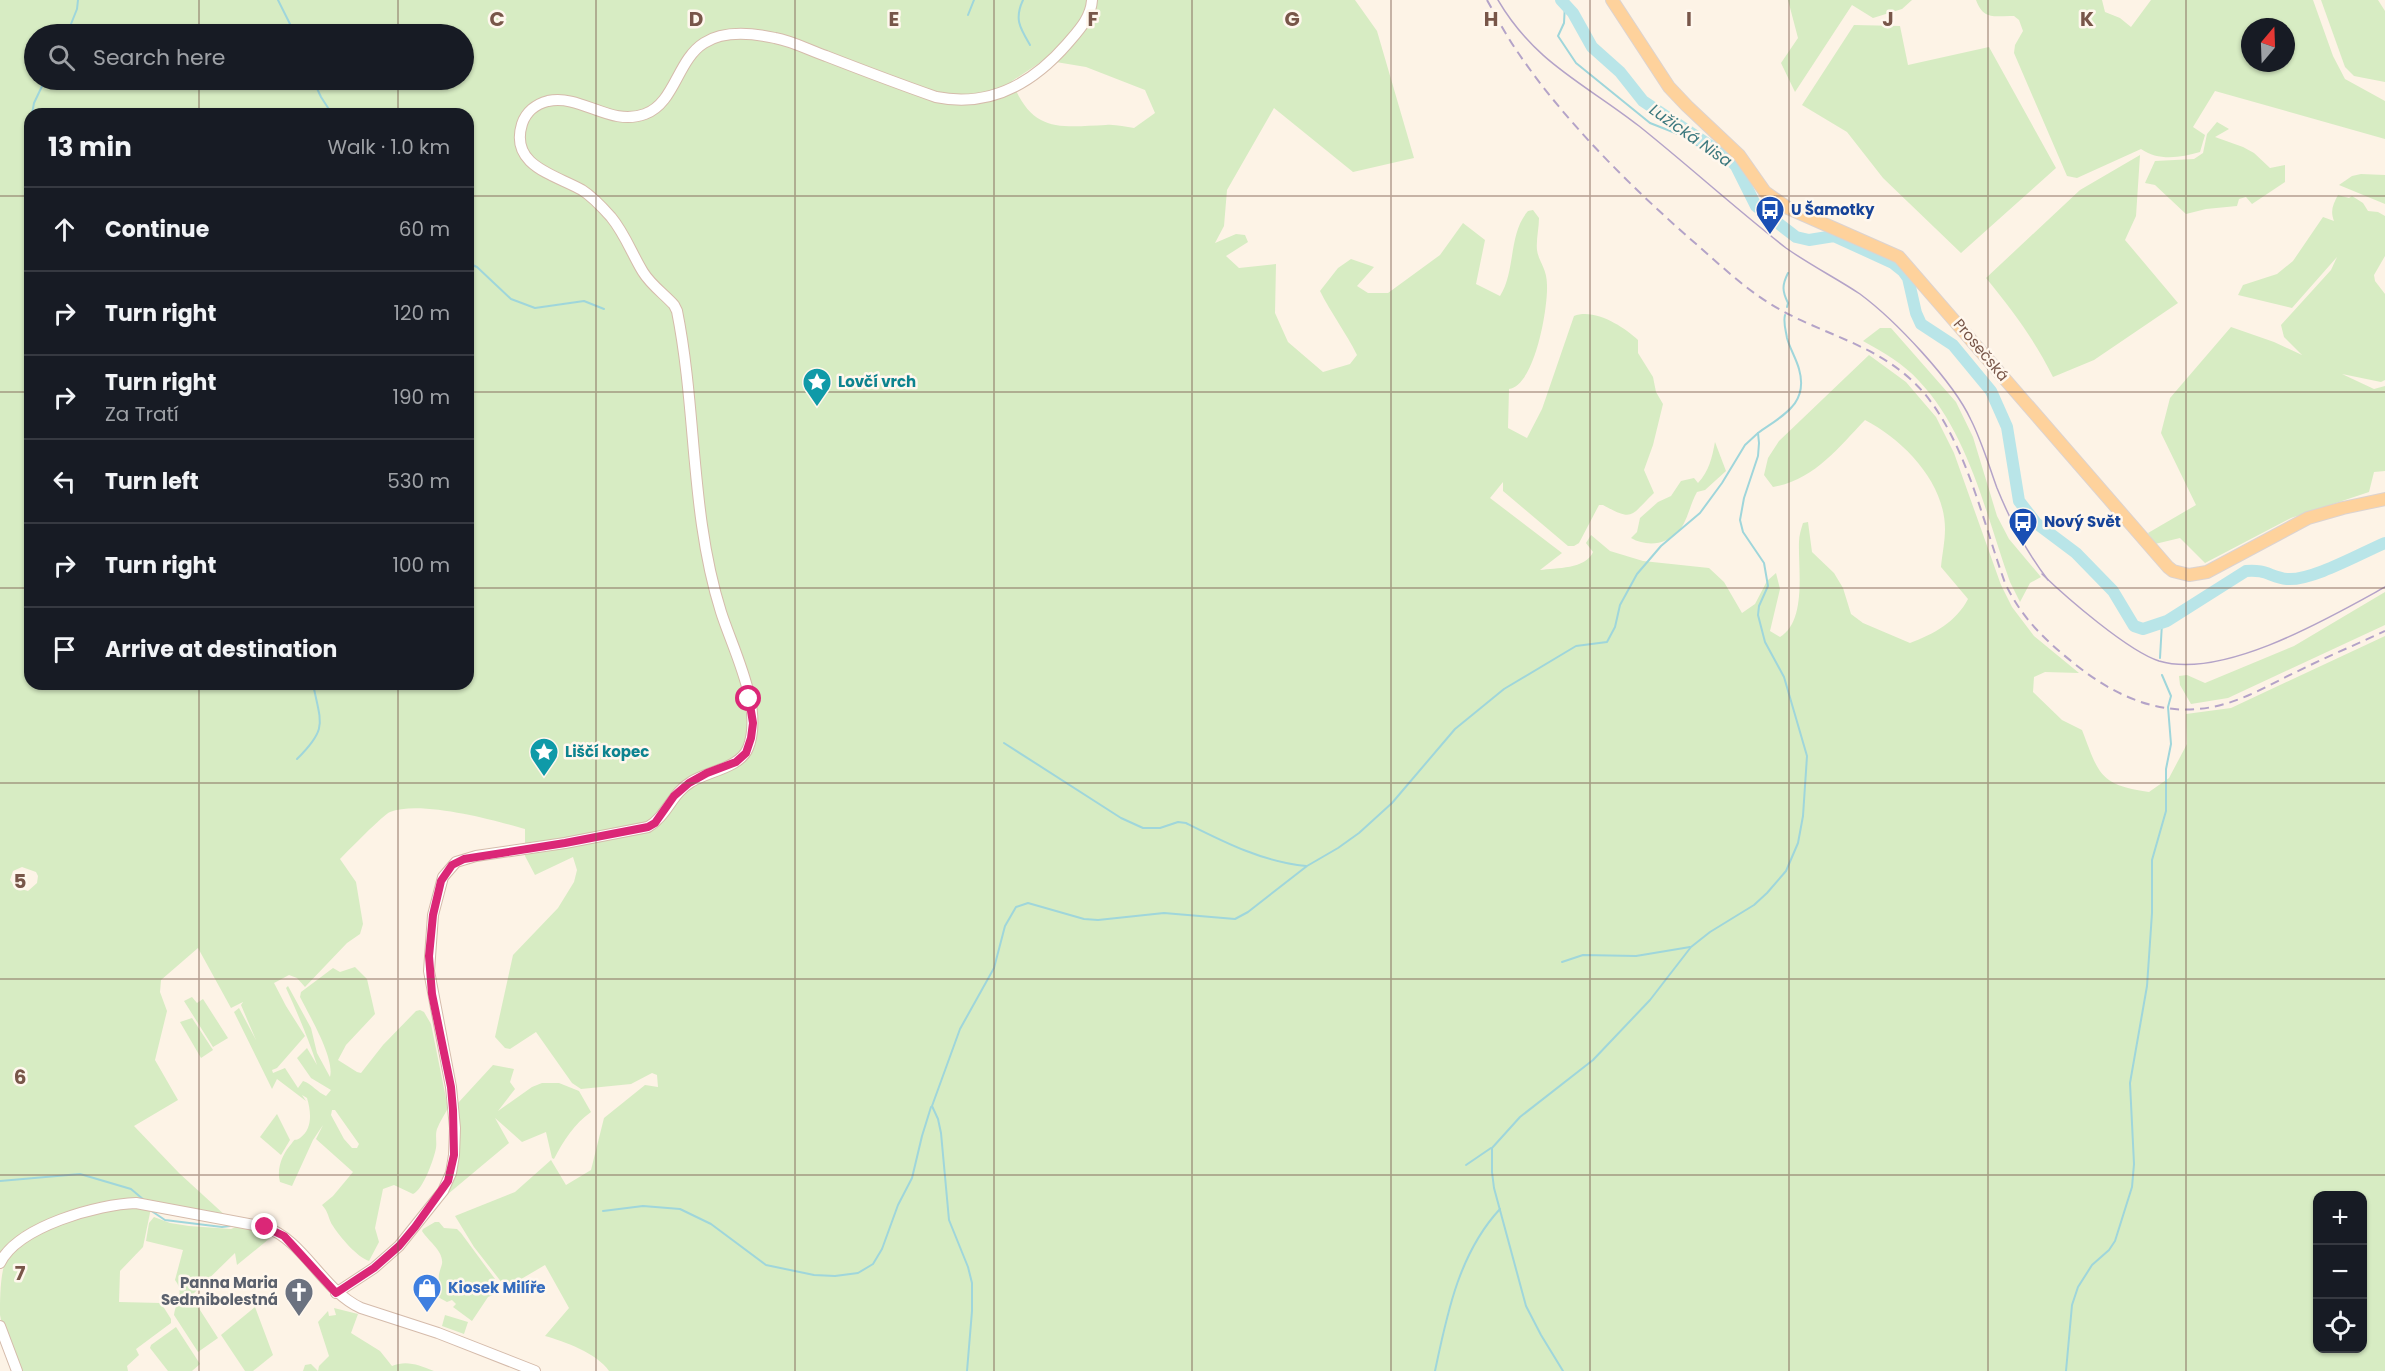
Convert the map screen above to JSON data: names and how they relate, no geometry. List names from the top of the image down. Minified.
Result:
{"streets":{"main road":["Prosečská"]},"water":["Lužická Nisa"],"places":{"bus stop":["U Šamotky","Nový Svět"],"place":["Lovčí vrch","Liščí kopec"],"shop":["Kiosek Milíře"],"church":["Panna Maria Sedmibolestná"]},"north":"top","page":{"search":"Search here","heading":["13 min","Walk · 1.0 km"],"list":[["Continue","60 m"],["Turn right","120 m"],["Turn right","Za Tratí","190 m"],["Turn left","530 m"],["Turn right","100 m"],"Arrive at destination"],"map_buttons":["+","−"]},"grid":{"columns":["C","D","E","F","G","H","I","J","K"],"rows":["5","6","7"]}}
